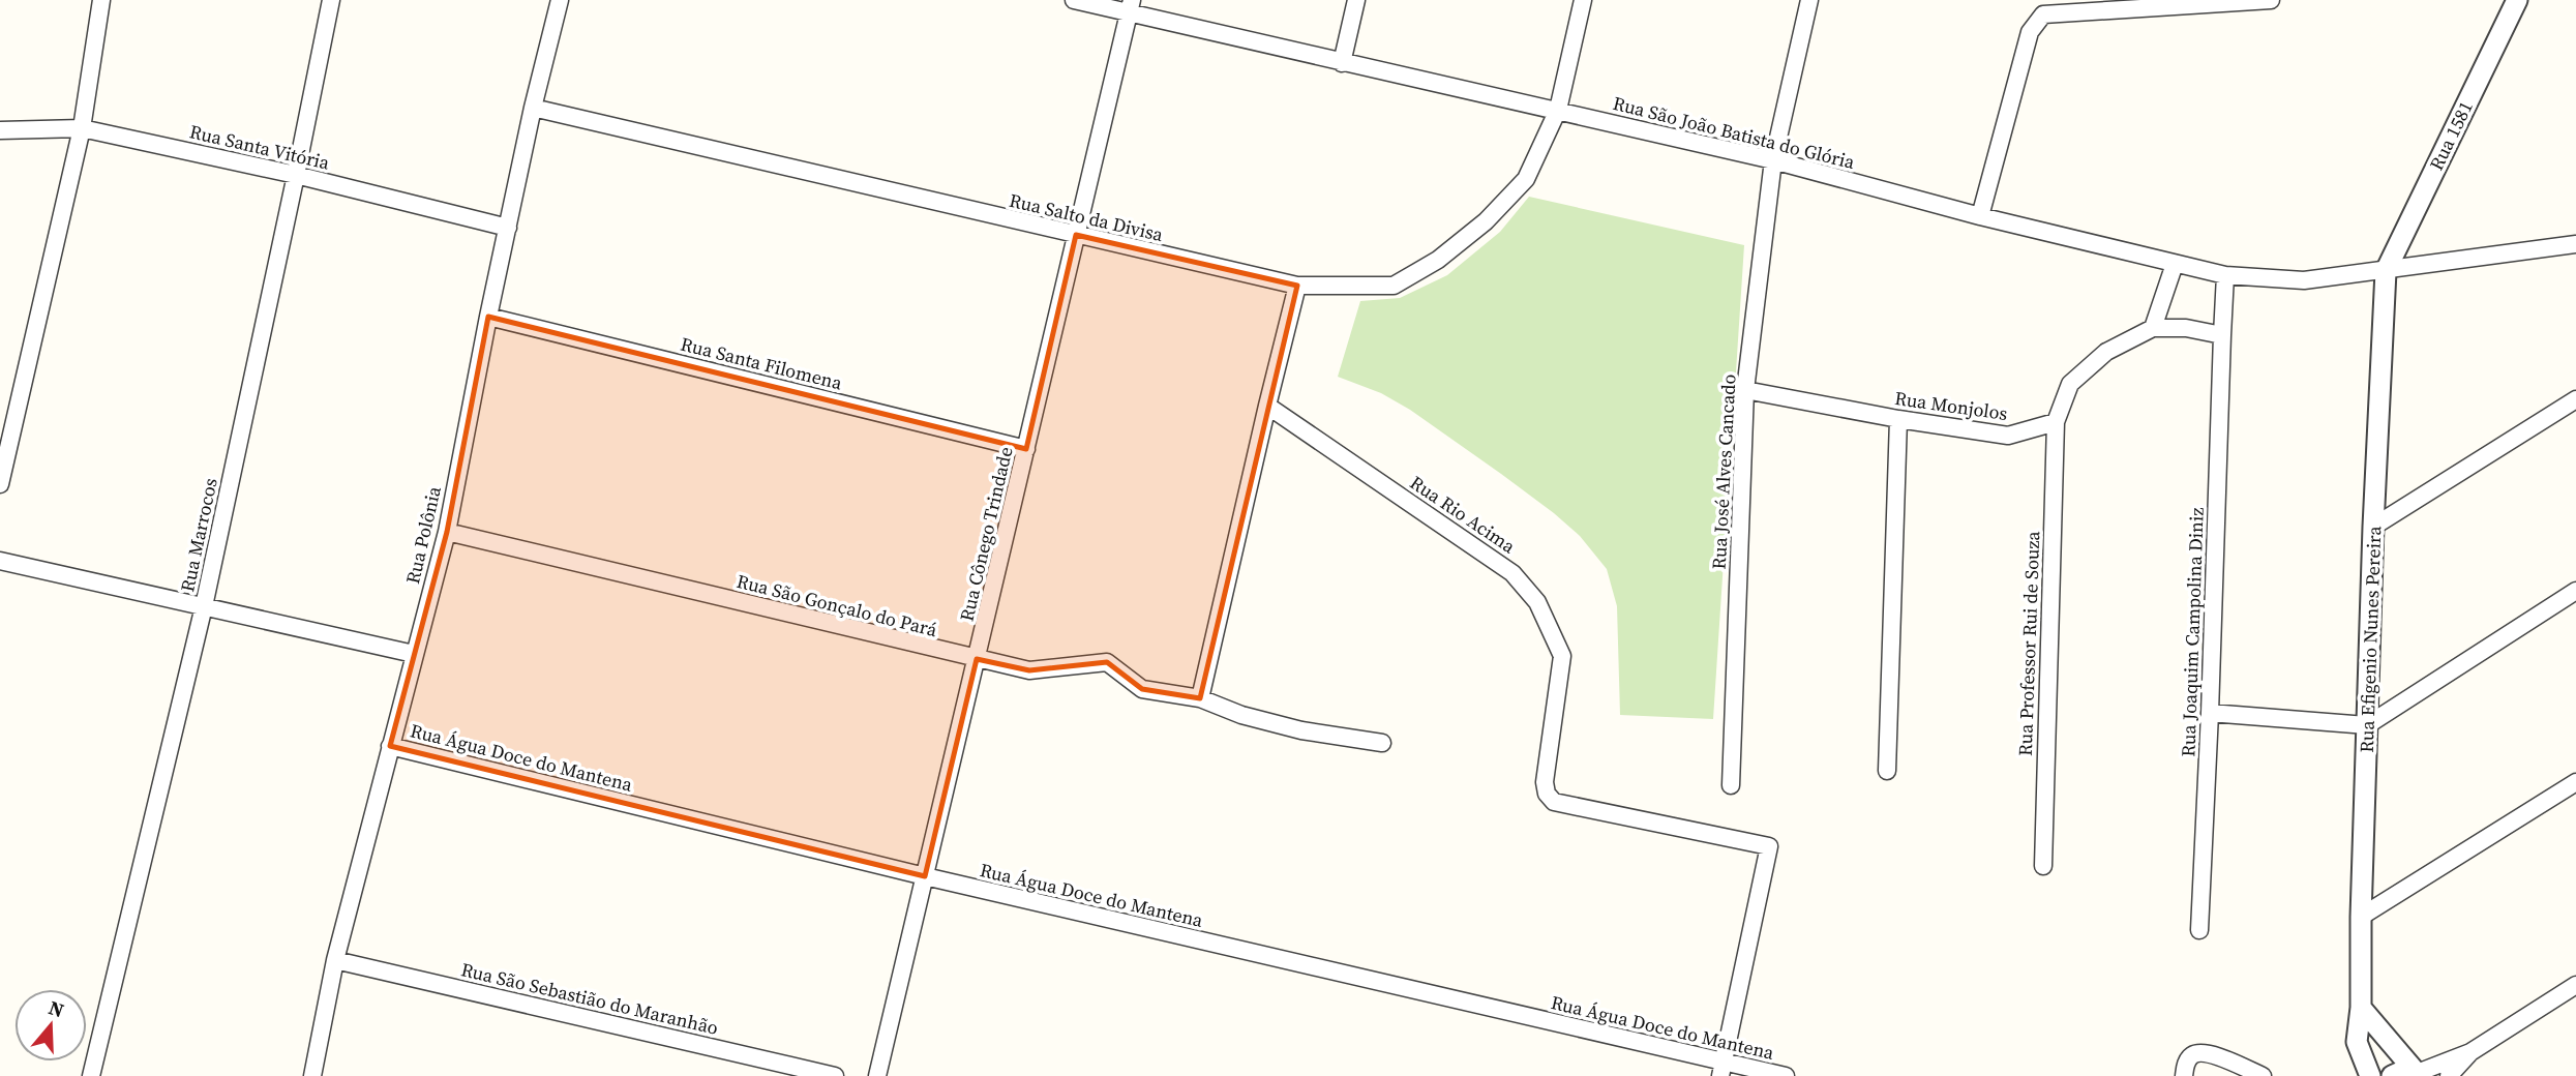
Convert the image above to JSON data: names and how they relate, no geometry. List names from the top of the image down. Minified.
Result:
{"streets":{"street":["Rua São João Batista do Glória","Rua 1581","Rua Santa Vitória","Rua Salto da Divisa","Rua Santa Filomena","Rua Monjolos","Rua José Alves Cancado","Rua Rio Acima","Rua Cônego Trindade","Rua Marrocos","Rua Polônia","Rua São Gonçalo do Pará","Rua Joaquim Campolina Diniz","Rua Efigenio Nunes Pereira","Rua Professor Rui de Souza","Rua Água Doce do Mantena","Rua São Sebastião do Maranhão"]},"crossings":[["Rua São João Batista do Glória","Rua 1581"],["Rua São João Batista do Glória","Rua Salto da Divisa"],["Rua São João Batista do Glória","Rua José Alves Cancado"],["Rua São João Batista do Glória","Rua Cônego Trindade"],["Rua São João Batista do Glória","Rua Efigenio Nunes Pereira"],["Rua 1581","Rua Efigenio Nunes Pereira"],["Rua Santa Vitória","Rua Marrocos"],["Rua Santa Vitória","Rua Polônia"],["Rua Salto da Divisa","Rua Cônego Trindade"],["Rua Salto da Divisa","Rua Polônia"],["Rua Santa Filomena","Rua Cônego Trindade"],["Rua Santa Filomena","Rua Polônia"],["Rua Monjolos","Rua José Alves Cancado"],["Rua Monjolos","Rua Professor Rui de Souza"],["Rua Rio Acima","Rua Água Doce do Mantena"],["Rua Cônego Trindade","Rua São Gonçalo do Pará"],["Rua Cônego Trindade","Rua Água Doce do Mantena"],["Rua Polônia","Rua São Gonçalo do Pará"],["Rua Polônia","Rua Água Doce do Mantena"],["Rua Polônia","Rua São Sebastião do Maranhão"]],"north":"top"}
